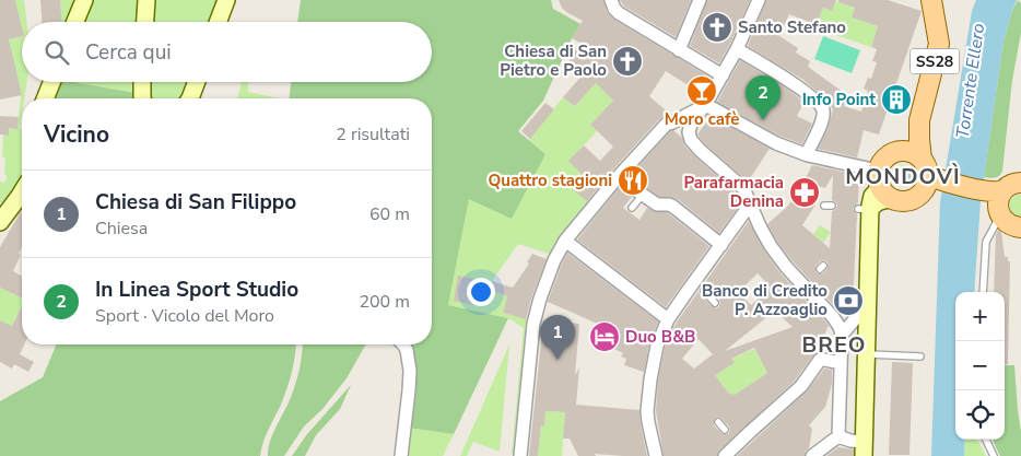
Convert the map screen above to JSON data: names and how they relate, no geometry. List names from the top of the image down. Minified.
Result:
{"streets":{"main road":["SS28"]},"districts":["MONDOVÌ","BREO"],"water":["Torrente Ellero"],"places":{"church":["Santo Stefano","Chiesa di San Pietro e Paolo"],"bar":["Moro cafè"],"building":["Info Point"],"restaurant":["Quattro stagioni"],"pharmacy":["Parafarmacia Denina"],"bank":["Banco di Credito P. Azzoaglio"],"hotel":["Duo B&B"]},"page":{"search":"Cerca qui","pins":["2","1"],"heading":["Vicino","2 risultati"],"list":[{"mark":"1","name":"Chiesa di San Filippo","note":"Chiesa","value":"60 m"},{"mark":"2","name":"In Linea Sport Studio","note":"Sport · Vicolo del Moro","value":"200 m"}],"map_buttons":["+","−"]}}
